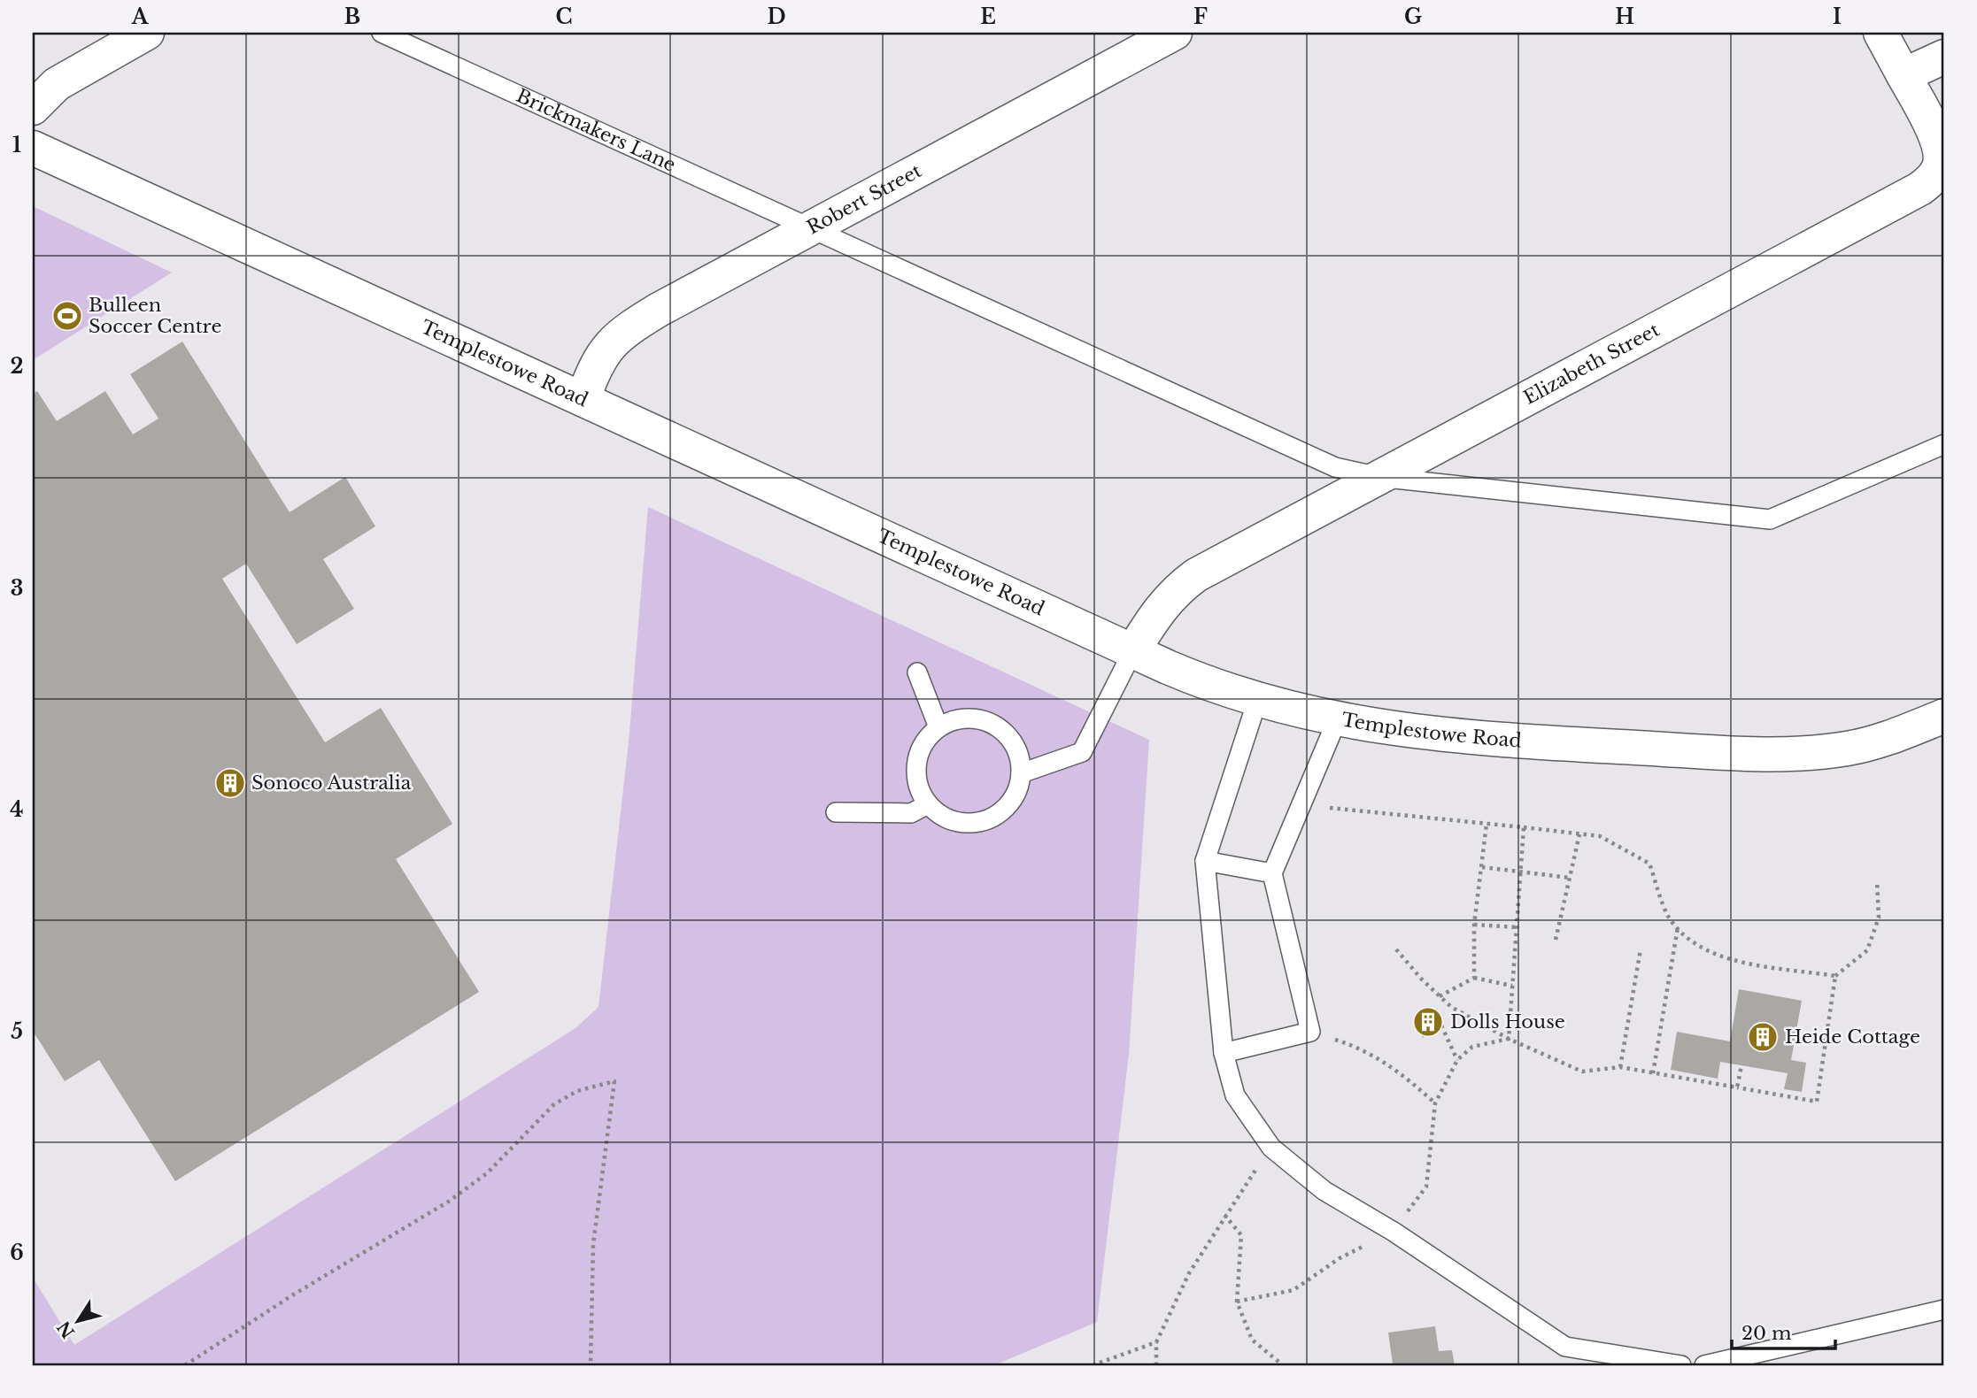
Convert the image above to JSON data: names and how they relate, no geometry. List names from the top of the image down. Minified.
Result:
{"streets":{"main road":["Robert Street","Templestowe Road","Elizabeth Street"],"lane":["Brickmakers Lane"]},"crossings":[["Brickmakers Lane","Robert Street"],["Brickmakers Lane","Elizabeth Street"],["Robert Street","Templestowe Road"],["Templestowe Road","Elizabeth Street"]],"places":{"sports":["Bulleen Soccer Centre"],"building":["Sonoco Australia","Dolls House","Heide Cottage"]},"scale_bar":"20 m","north":"bottom left","grid":{"columns":["A","B","C","D","E","F","G","H","I"],"rows":["1","2","3","4","5","6"]}}
